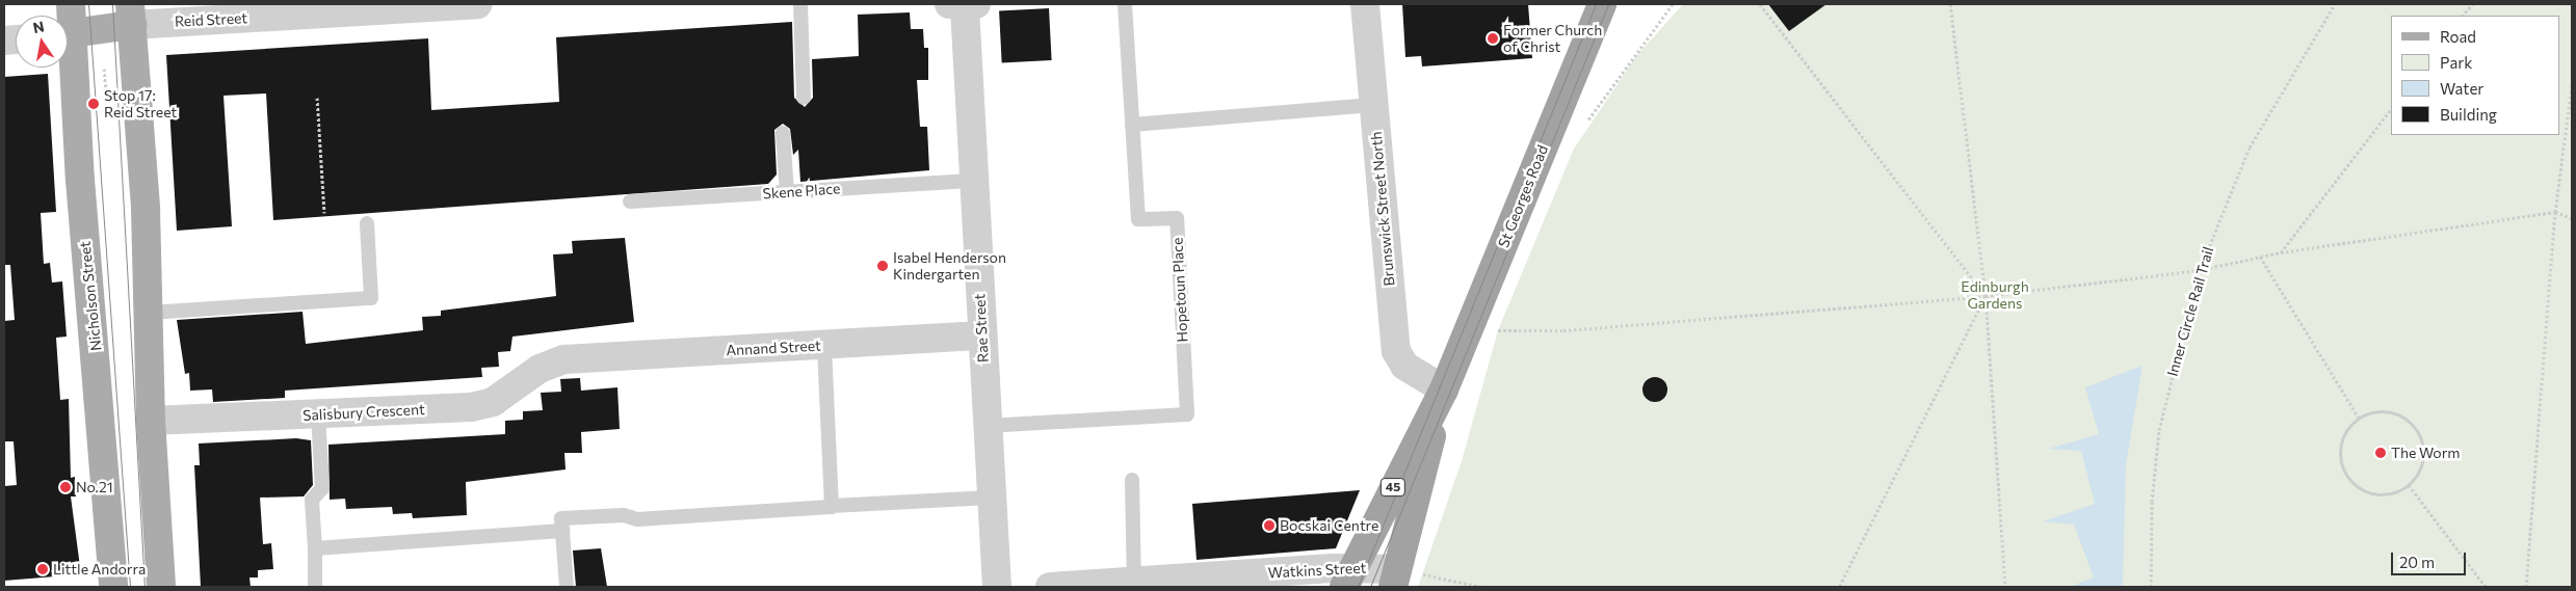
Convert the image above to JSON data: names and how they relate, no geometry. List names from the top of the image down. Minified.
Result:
{"streets":{"highway":["St Georges Road","45"],"main road":["Nicholson Street"],"street":["Reid Street","Brunswick Street North","Rae Street","Annand Street","Salisbury Crescent","Watkins Street"],"lane":["Skene Place","Hopetoun Place"],"path":["Inner Circle Rail Trail"]},"crossings":[["Skene Place","Rae Street"],["St Georges Road","Brunswick Street North"],["St Georges Road","Watkins Street"],["Hopetoun Place","Rae Street"],["Rae Street","Annand Street"],["Annand Street","Salisbury Crescent"]],"parks":["Edinburgh Gardens"],"places":["Former Church of Christ","Stop 17: Reid Street","Isabel Henderson Kindergarten","The Worm","No.21","Bocskai Centre","Little Andorra"],"legend":["Road","Park","Water","Building"],"scale_bar":"20 m","north":"top"}
